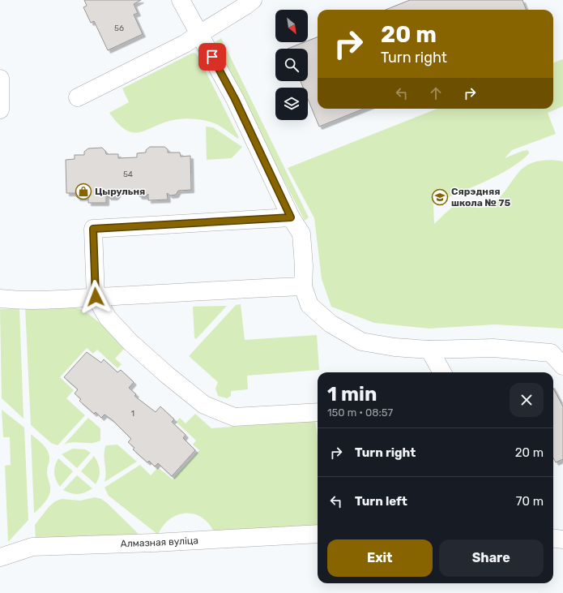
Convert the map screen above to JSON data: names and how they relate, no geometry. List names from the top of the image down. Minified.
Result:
{"streets":{"street":["Алмазная вуліца"]},"places":{"shop":["Цырульня"],"school or university":["Сярэдняя школа № 75"]},"house_numbers":["56","54","1"],"north":"bottom right","page":{"turn":["20 m","Turn right"],"heading":["1 min","150 m · 08:57"],"list":[{"name":"Turn right","value":"20 m"},{"name":"Turn left","value":"70 m"}],"buttons":["Exit","Share"]}}
